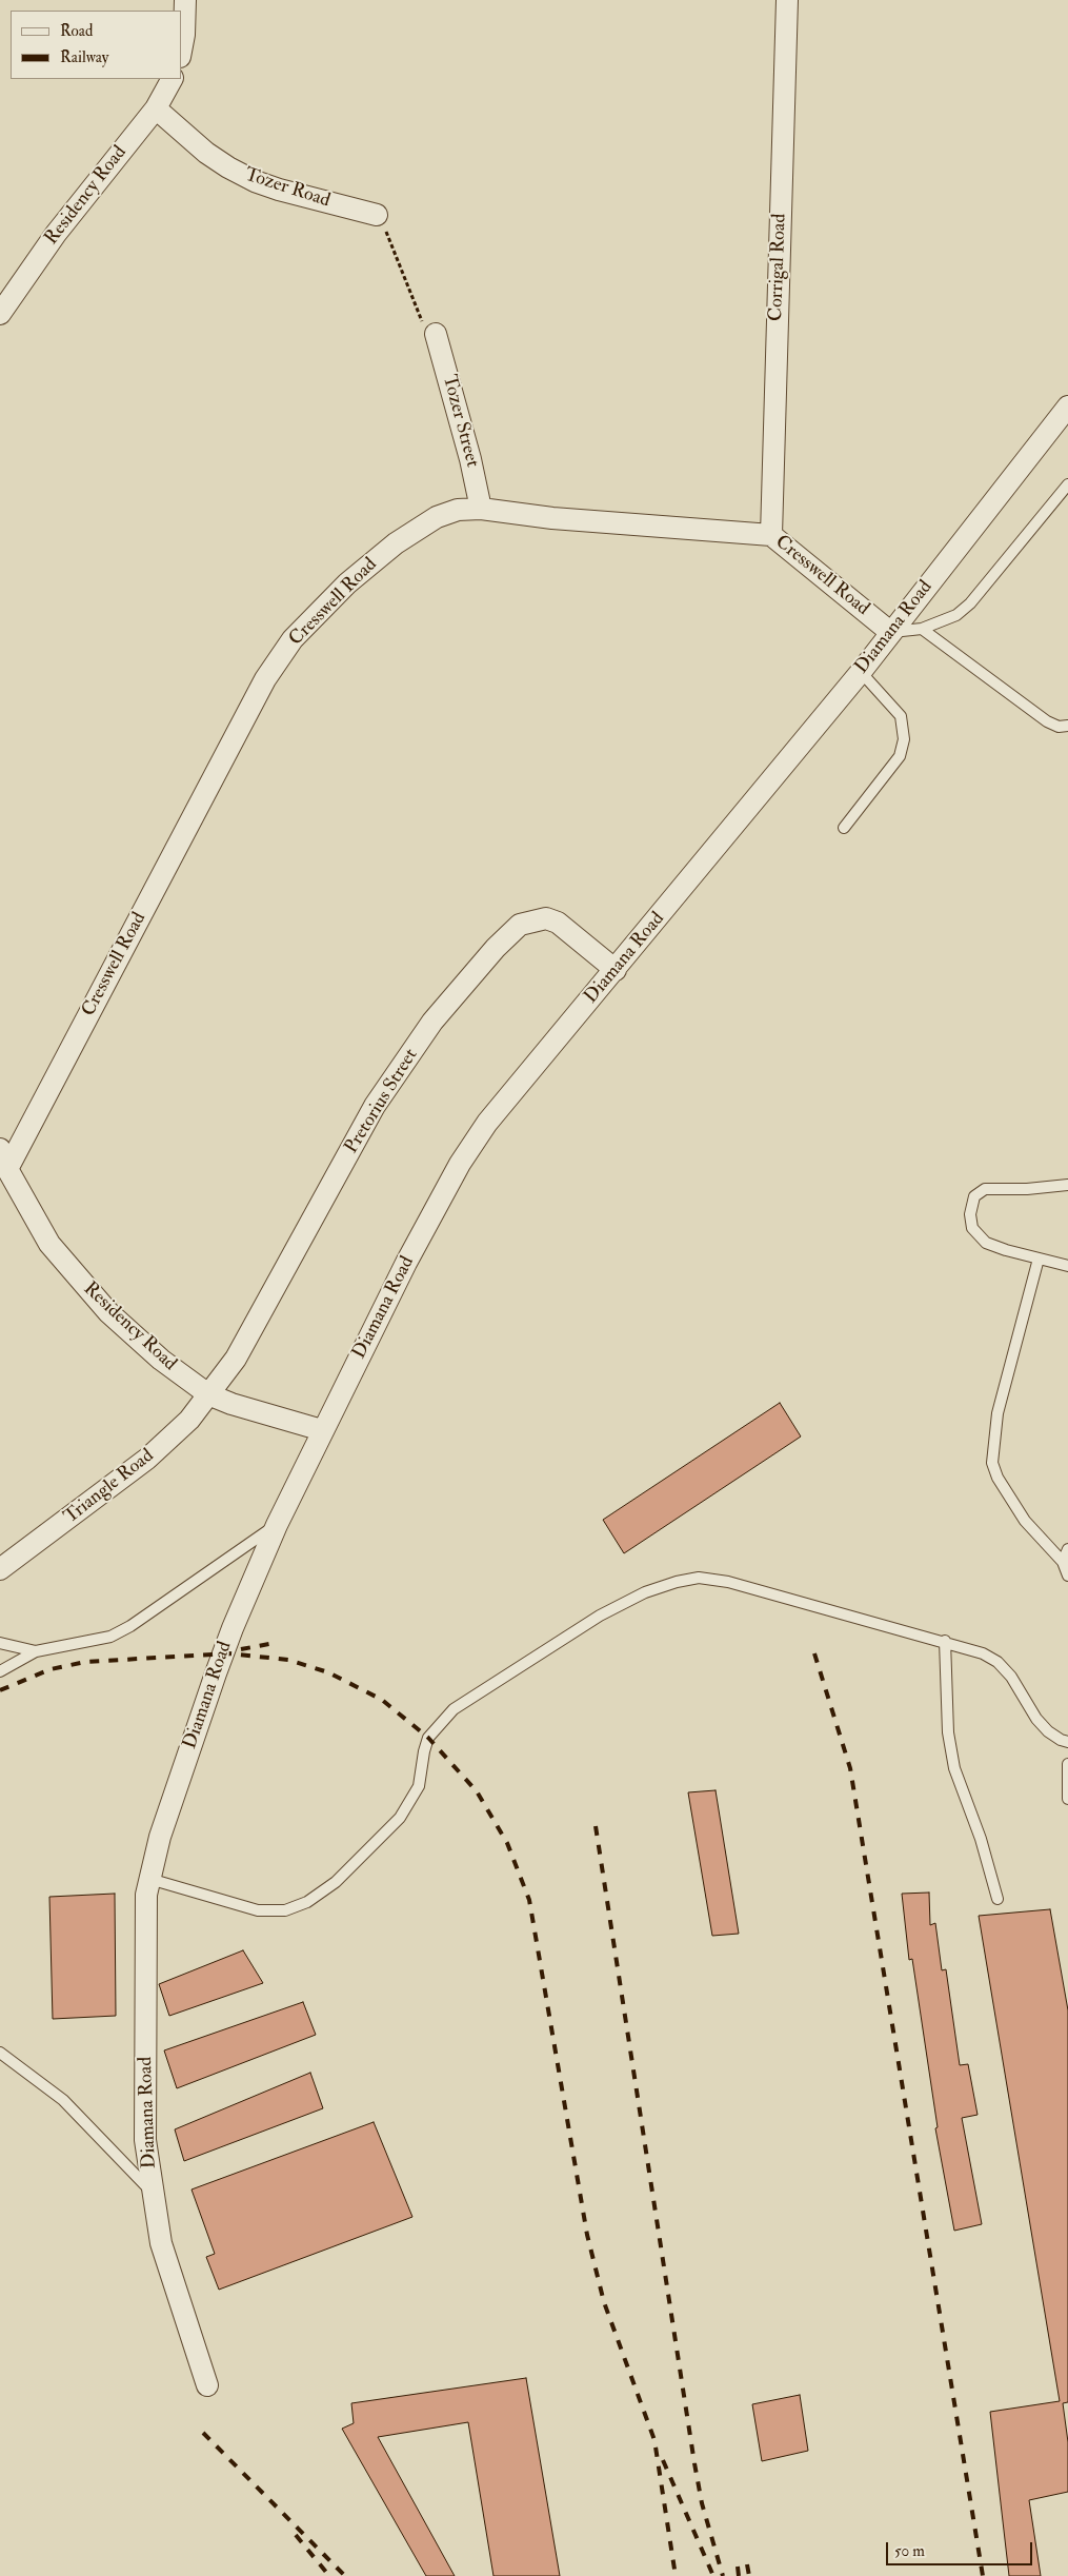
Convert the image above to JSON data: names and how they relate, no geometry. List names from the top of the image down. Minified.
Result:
{"streets":{"street":["Tozer Road","Residency Road","Corrigal Road","Tozer Street","Cresswell Road","Diamana Road","Pretorius Street","Triangle Road"]},"crossings":[["Tozer Road","Residency Road"],["Residency Road","Cresswell Road"],["Residency Road","Diamana Road"],["Residency Road","Pretorius Street"],["Residency Road","Triangle Road"],["Corrigal Road","Cresswell Road"],["Tozer Street","Cresswell Road"],["Cresswell Road","Diamana Road"],["Diamana Road","Pretorius Street"],["Pretorius Street","Triangle Road"]],"legend":["Road","Railway"],"scale_bar":"50 m"}
